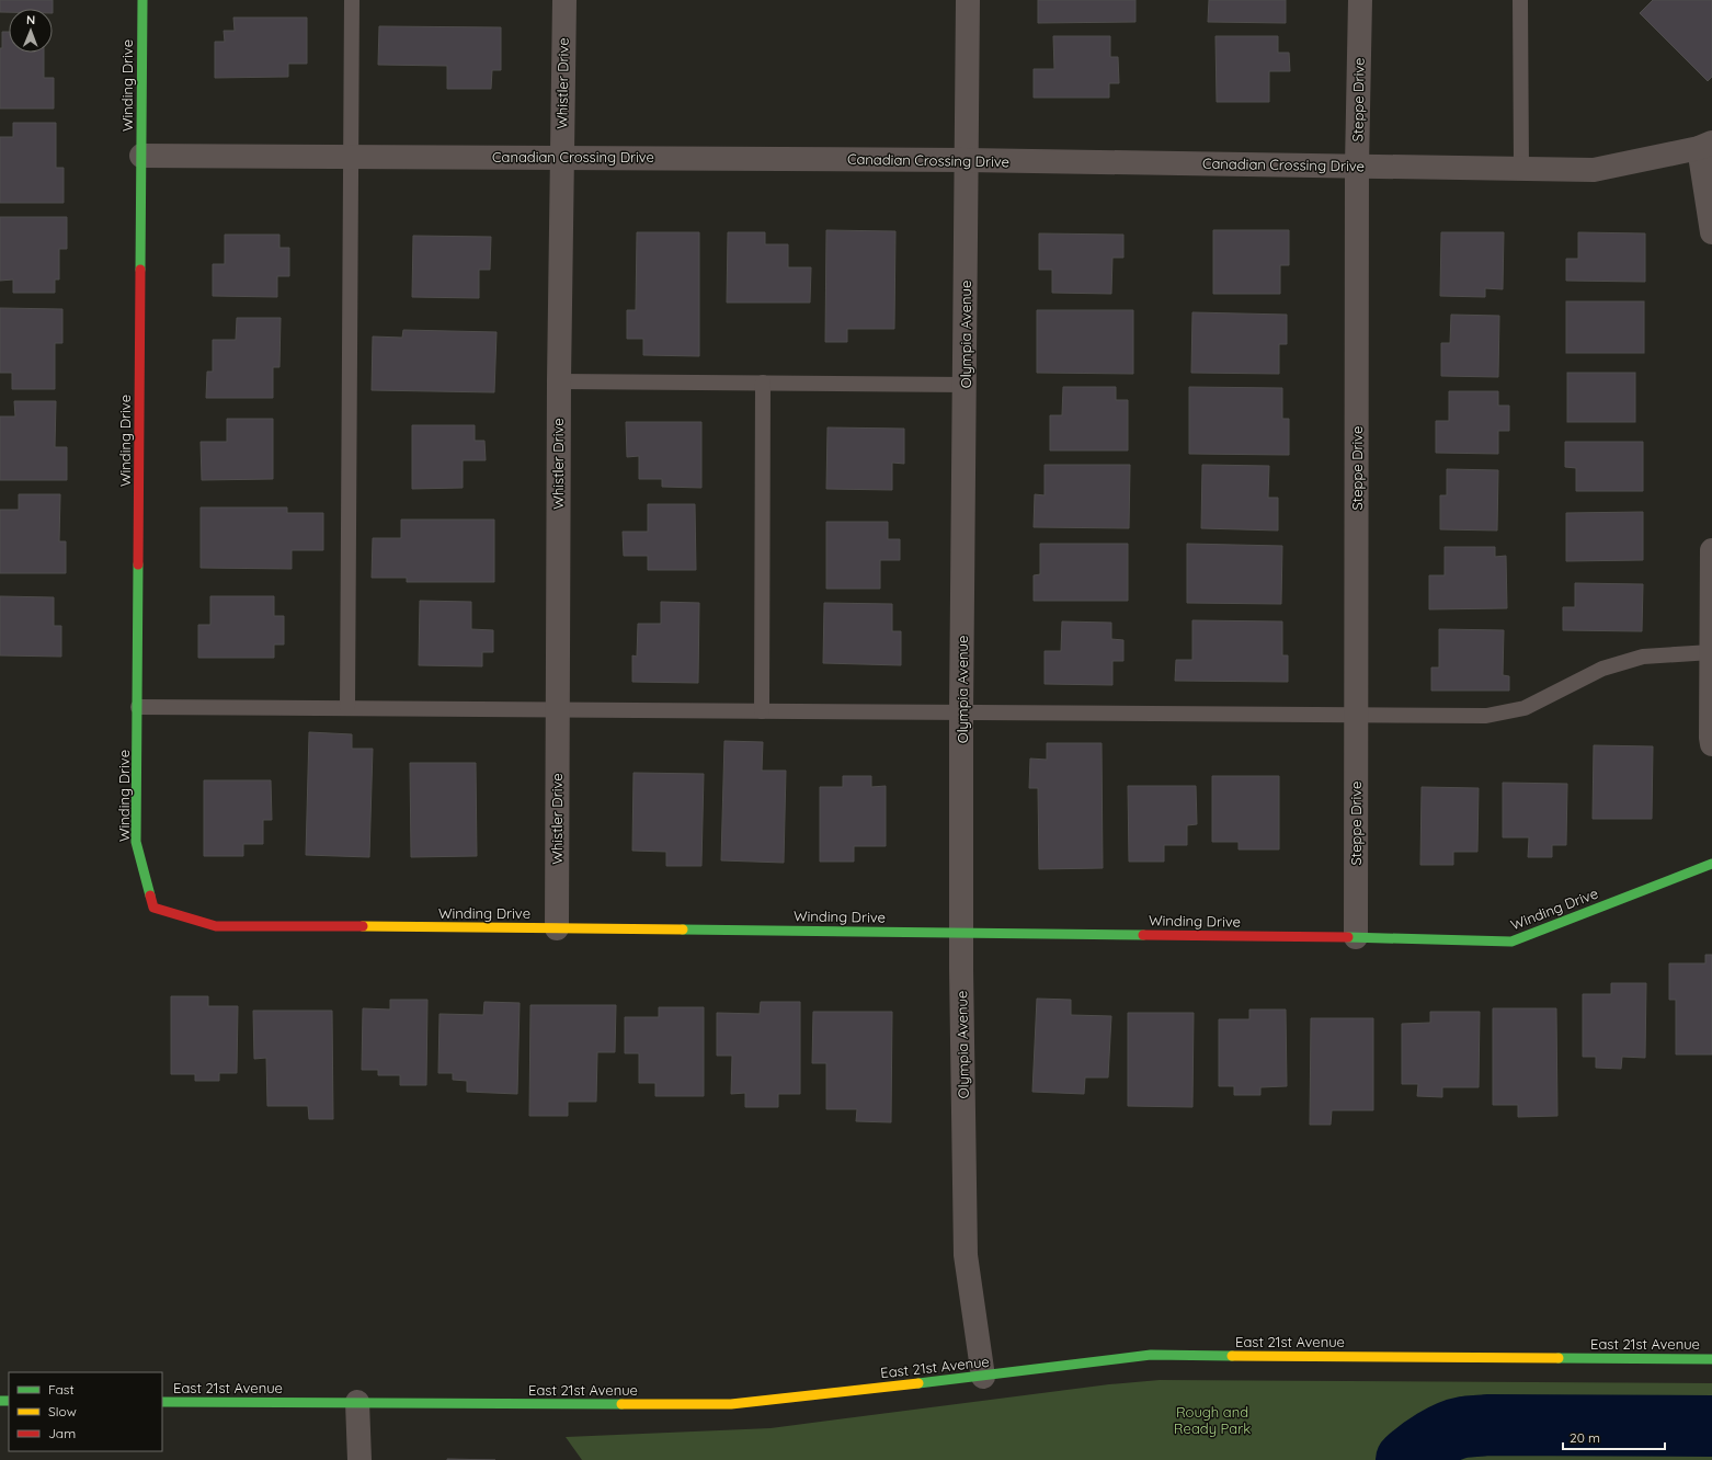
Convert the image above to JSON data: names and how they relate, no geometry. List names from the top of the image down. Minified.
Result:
{"streets":{"street":["Whistler Drive","Winding Drive","Steppe Drive","Canadian Crossing Drive","Olympia Avenue","East 21st Avenue"]},"crossings":[["Whistler Drive","Winding Drive"],["Whistler Drive","Canadian Crossing Drive"],["Winding Drive","Steppe Drive"],["Winding Drive","Canadian Crossing Drive"],["Winding Drive","Olympia Avenue"],["Steppe Drive","Canadian Crossing Drive"],["Canadian Crossing Drive","Olympia Avenue"],["Olympia Avenue","East 21st Avenue"]],"parks":["Rough and Ready Park"],"legend":["Fast","Slow","Jam"],"scale_bar":"20 m","north":"top"}
